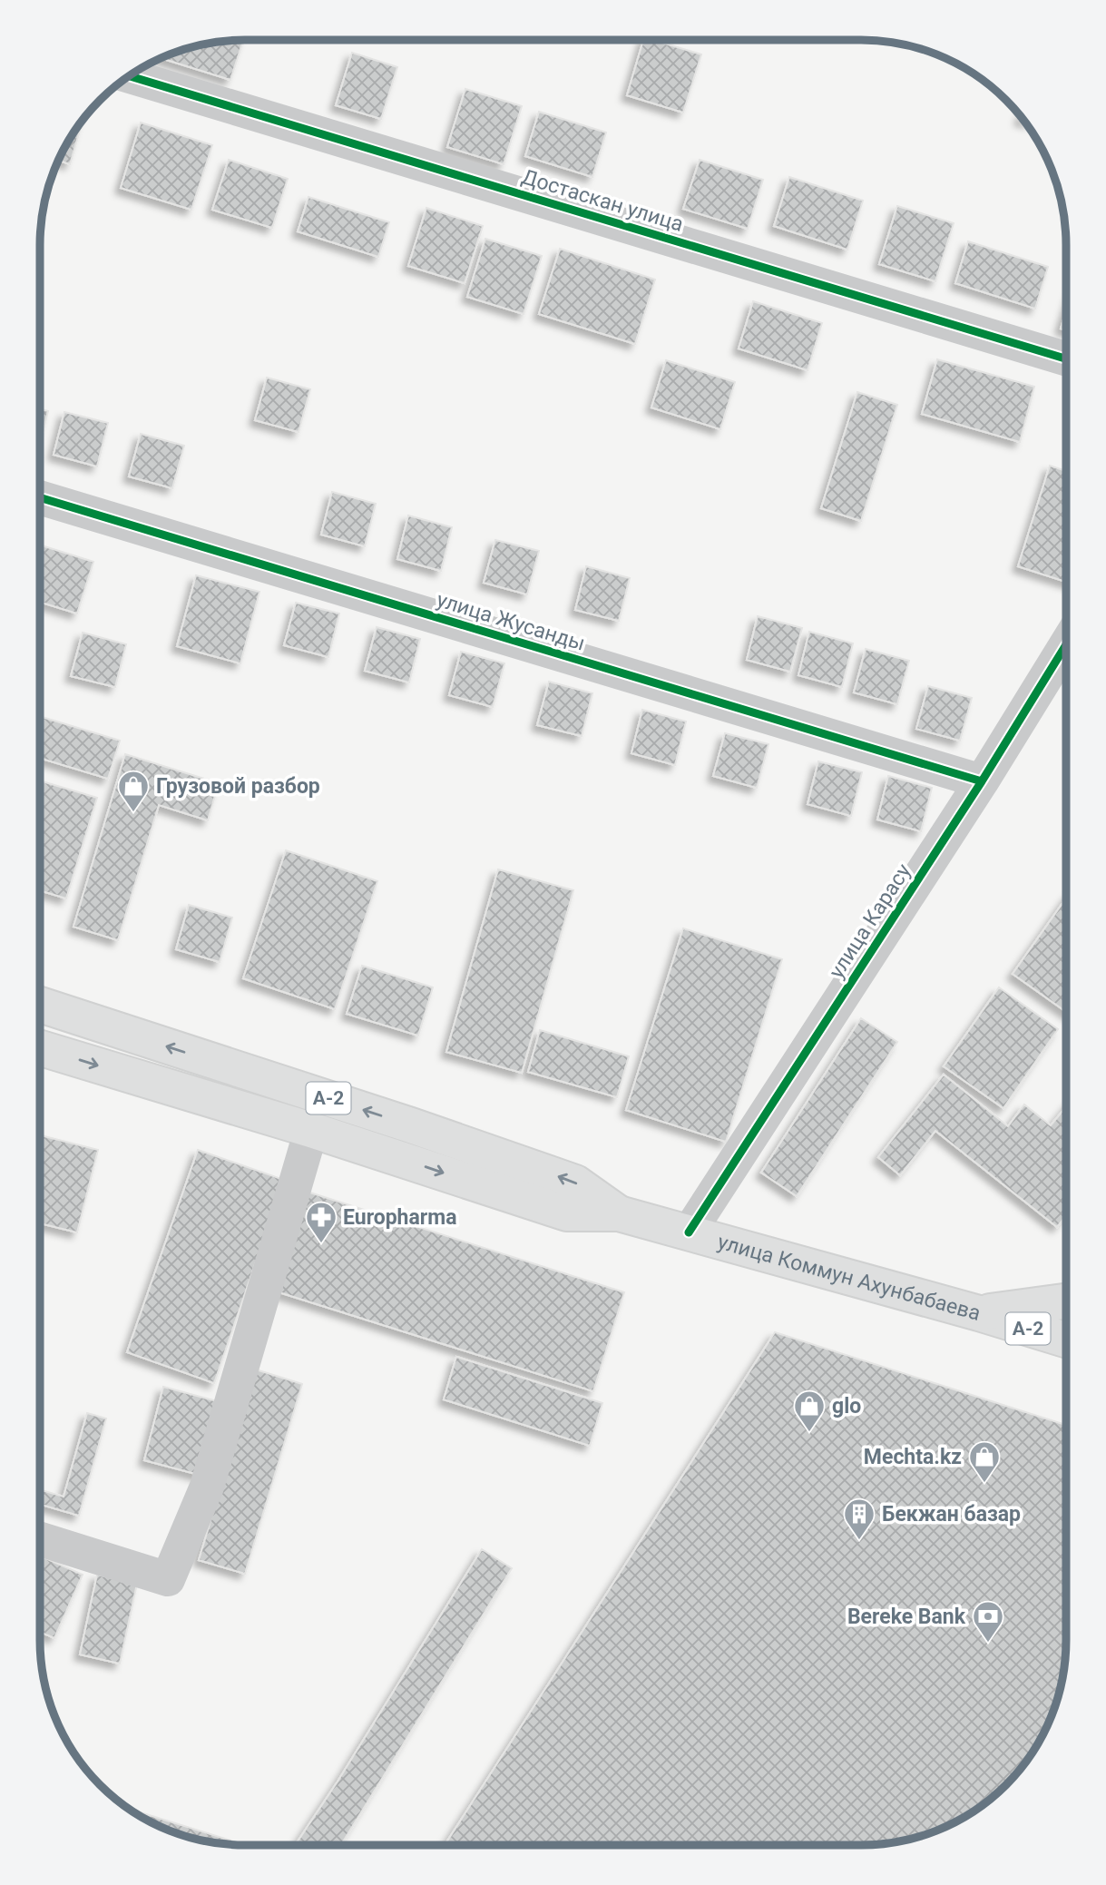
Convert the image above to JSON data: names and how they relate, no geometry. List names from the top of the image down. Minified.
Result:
{"streets":{"highway":["A-2","улица Коммун Ахунбабаева"],"street":["Достаскан улица","улица Жусанды","улица Карасу"]},"crossings":[["улица Жусанды","улица Карасу"],["улица Карасу","улица Коммун Ахунбабаева"],["A-2","улица Коммун Ахунбабаева"]],"places":{"shop":["Грузовой разбор","glo","Mechta.kz"],"pharmacy":["Europharma"],"building":["Бекжан базар"],"bank":["Bereke Bank"]}}
